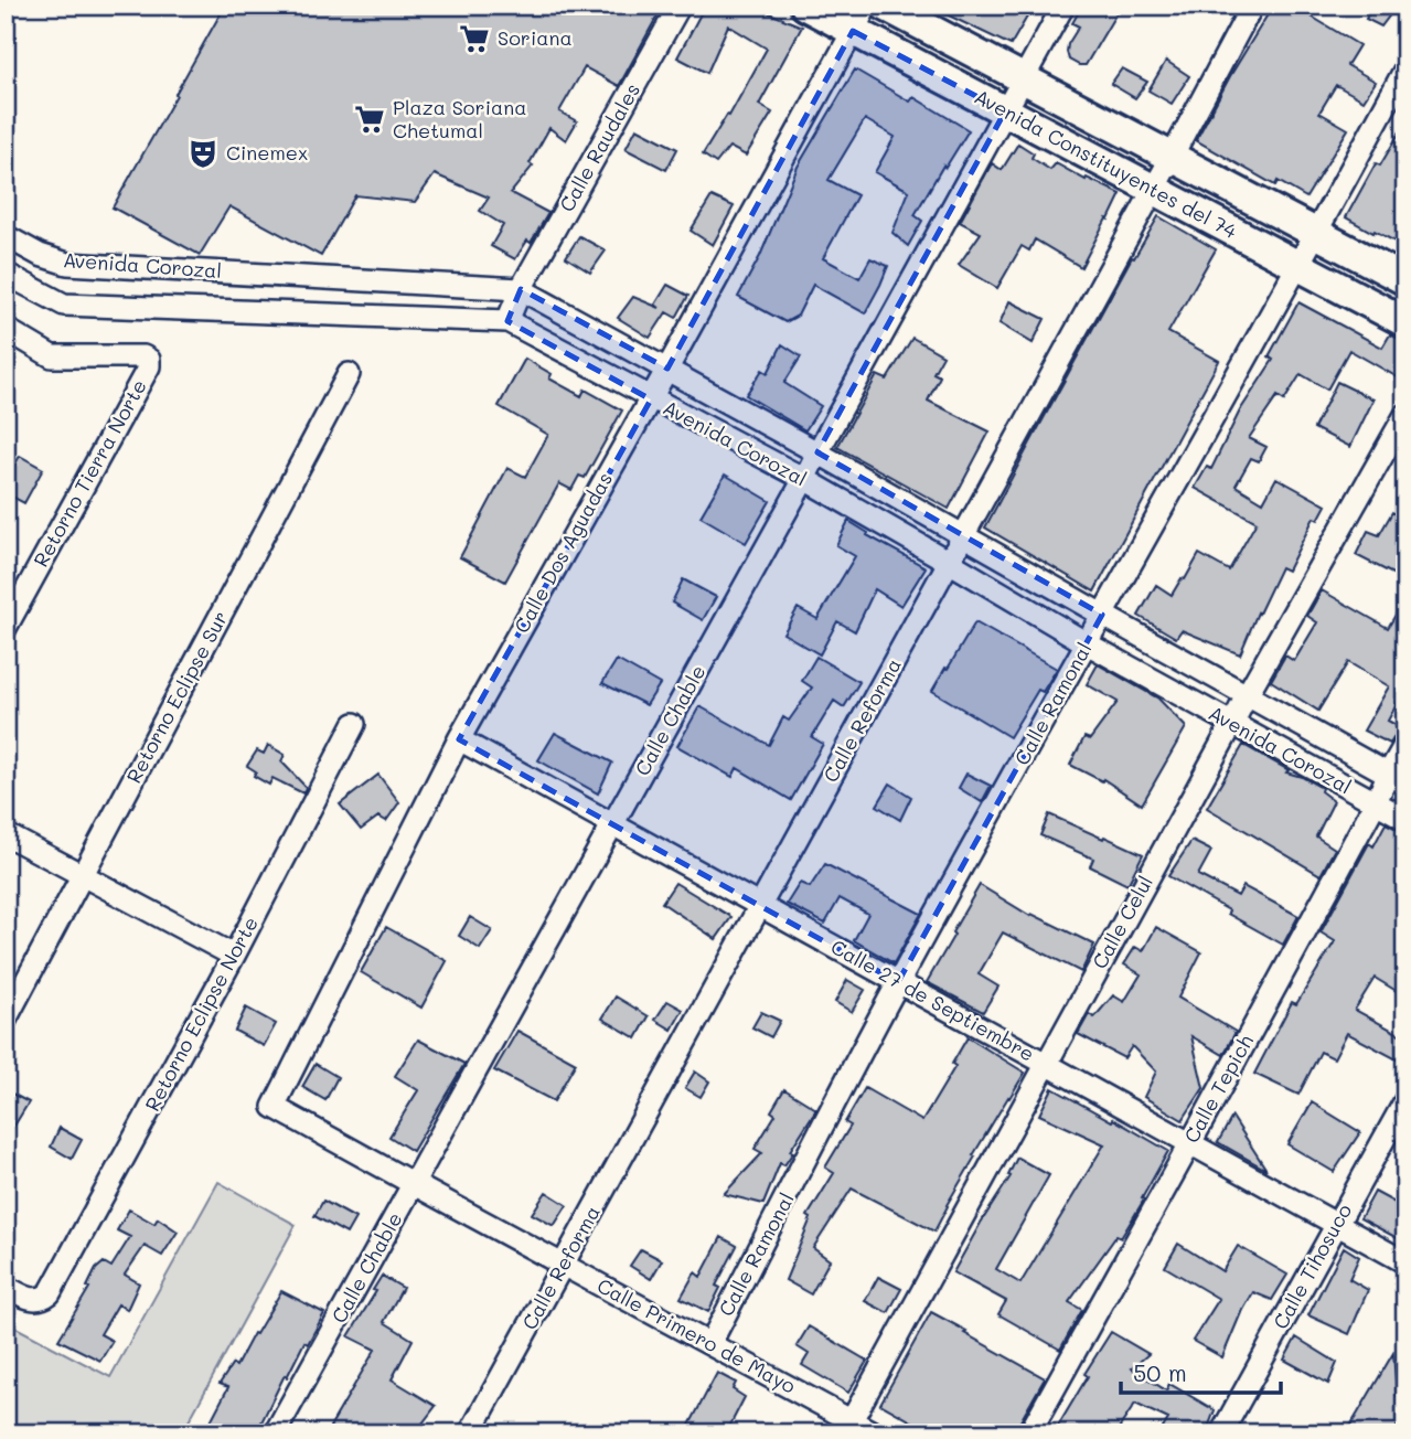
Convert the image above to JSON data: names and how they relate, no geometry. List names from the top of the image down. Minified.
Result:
{"streets":{"main road":["Avenida Constituyentes del 74"],"street":["Calle Raudales","Avenida Corozal","Retorno Tierra Norte","Calle Dos Aguadas","Retorno Eclipse Sur","Calle Ramonal","Calle Chable","Calle Reforma","Calle Celul","Calle 27 de Septiembre","Retorno Eclipse Norte","Calle Tepich","Calle Tihosuco","Calle Primero de Mayo"]},"crossings":[["Calle Raudales","Avenida Corozal"],["Avenida Constituyentes del 74","Calle Dos Aguadas"],["Avenida Constituyentes del 74","Calle Ramonal"],["Avenida Constituyentes del 74","Calle Chable"],["Avenida Constituyentes del 74","Calle Reforma"],["Avenida Corozal","Calle Dos Aguadas"],["Avenida Corozal","Calle Ramonal"],["Avenida Corozal","Calle Chable"],["Avenida Corozal","Calle Reforma"],["Avenida Corozal","Calle Celul"],["Avenida Corozal","Calle Tepich"],["Calle Dos Aguadas","Calle 27 de Septiembre"],["Calle Dos Aguadas","Calle Primero de Mayo"],["Calle Ramonal","Calle 27 de Septiembre"],["Calle Ramonal","Calle Primero de Mayo"],["Calle Chable","Calle 27 de Septiembre"],["Calle Chable","Calle Primero de Mayo"],["Calle Reforma","Calle 27 de Septiembre"],["Calle Reforma","Calle Primero de Mayo"],["Calle Celul","Calle 27 de Septiembre"],["Calle Celul","Calle Primero de Mayo"],["Calle 27 de Septiembre","Calle Tepich"],["Calle 27 de Septiembre","Calle Tihosuco"]],"places":{"supermarket":["Soriana","Plaza Soriana Chetumal"],"theatre":["Cinemex"]},"scale_bar":"50 m"}
